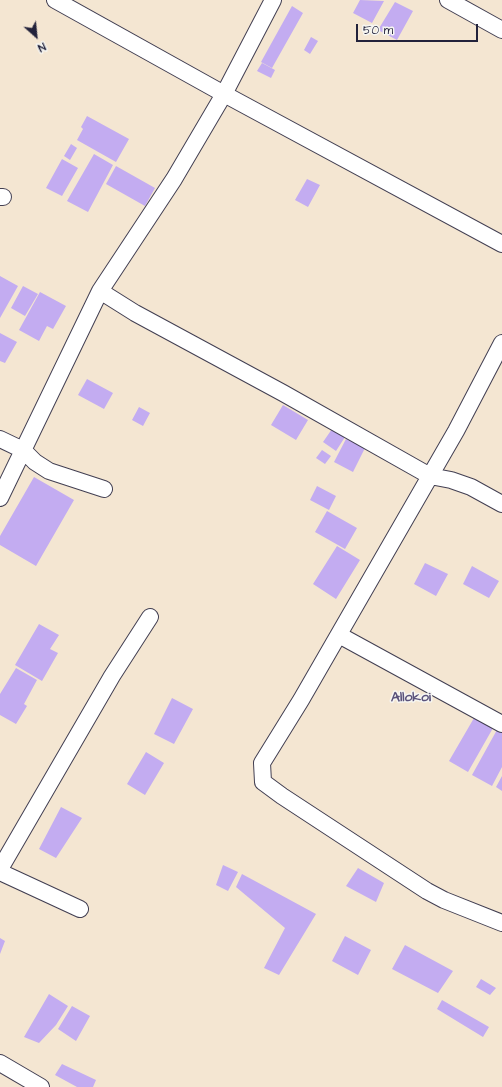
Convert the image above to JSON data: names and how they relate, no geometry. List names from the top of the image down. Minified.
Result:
{"districts":["Allokoi"],"scale_bar":"50 m","north":"bottom right"}
